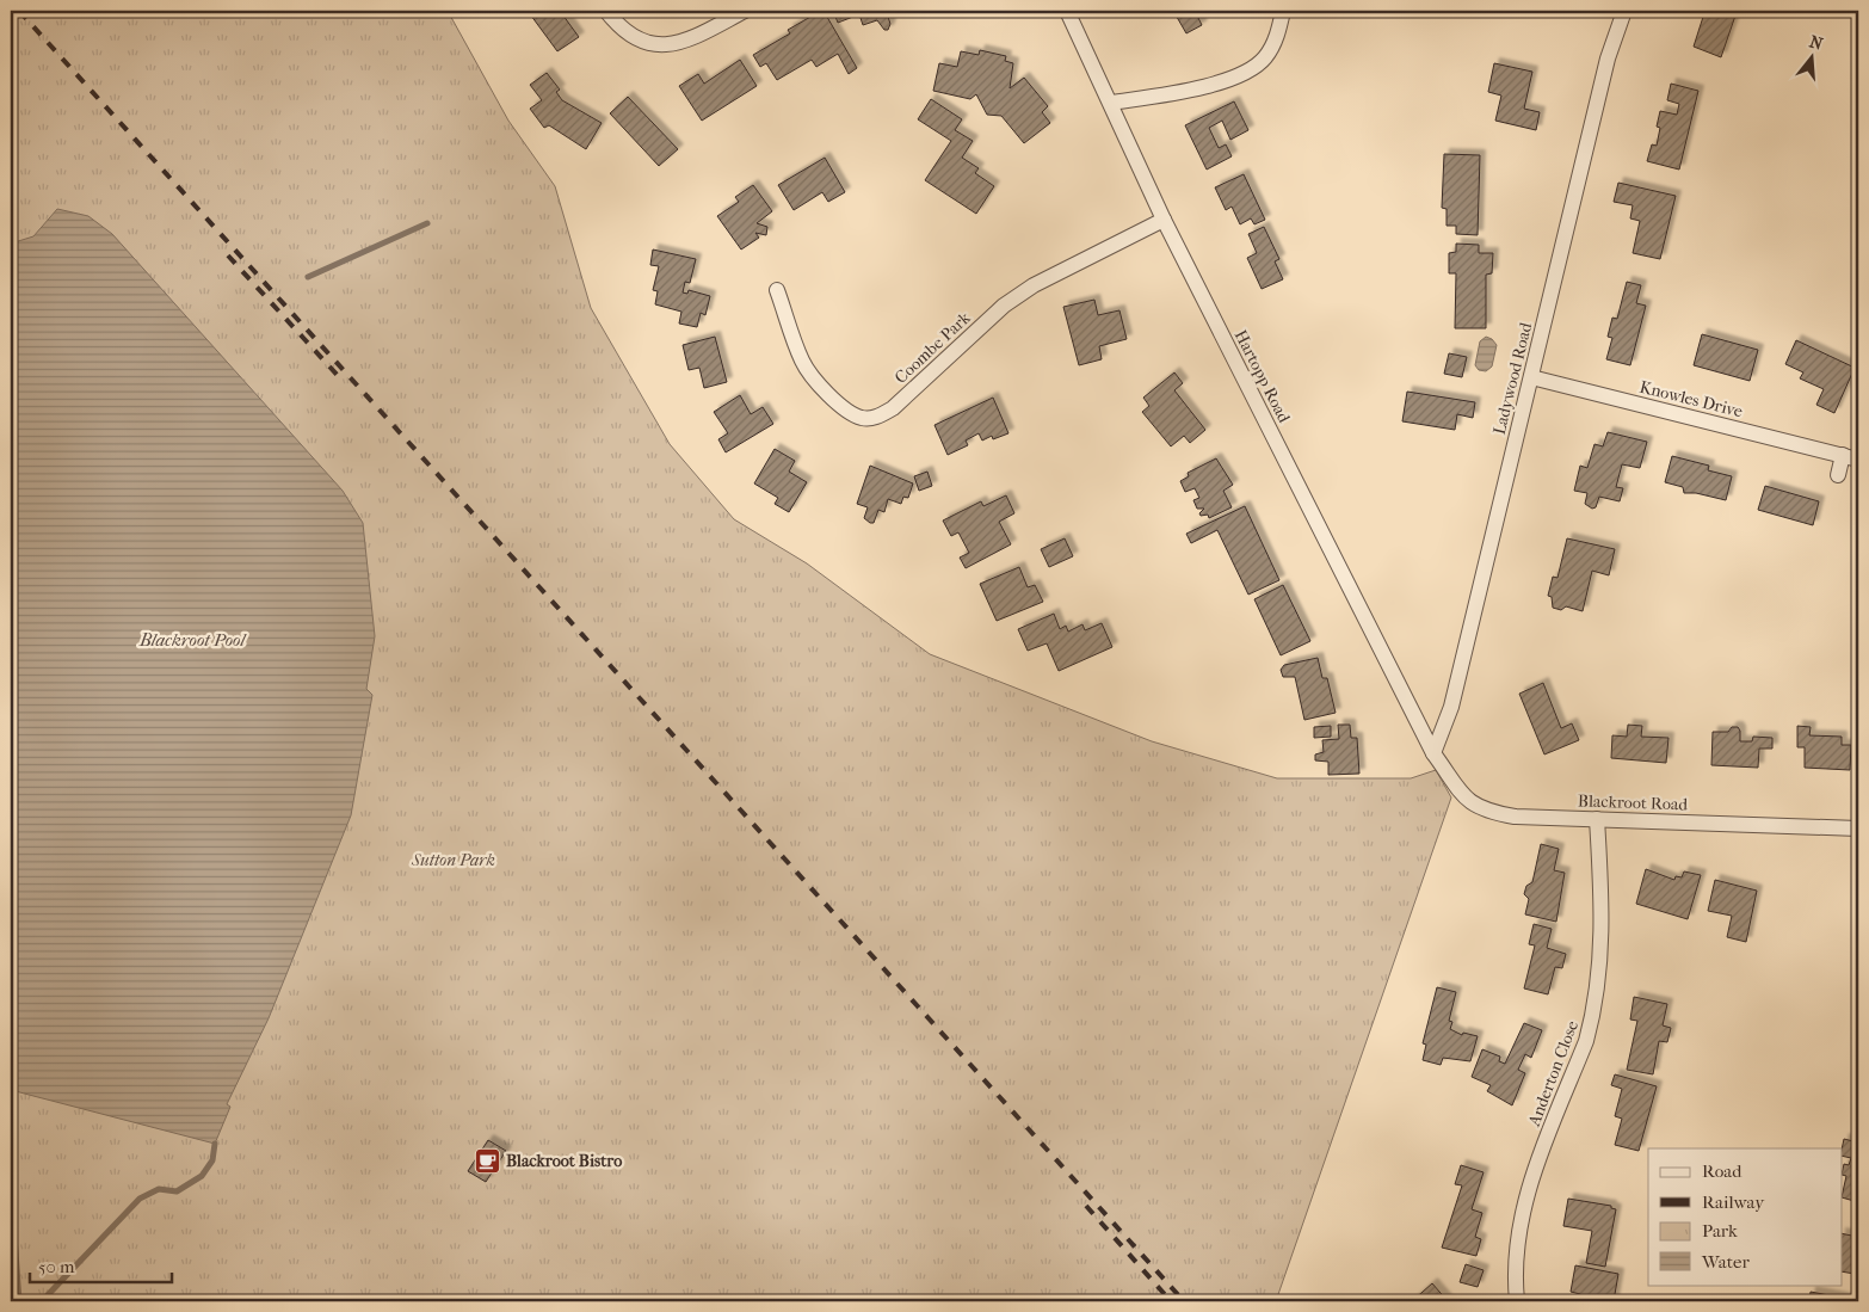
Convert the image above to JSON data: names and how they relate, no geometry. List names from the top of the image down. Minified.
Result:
{"streets":{"street":["Coombe Park","Hartopp Road","Ladywood Road","Knowles Drive","Blackroot Road","Anderton Close"]},"crossings":[["Coombe Park","Hartopp Road"],["Hartopp Road","Ladywood Road"],["Hartopp Road","Blackroot Road"],["Ladywood Road","Knowles Drive"],["Ladywood Road","Blackroot Road"],["Blackroot Road","Anderton Close"]],"water":["Blackroot Pool"],"parks":["Sutton Park"],"places":{"cafe":["Blackroot Bistro"]},"legend":["Road","Railway","Park","Water"],"scale_bar":"50 m","north":"top"}
